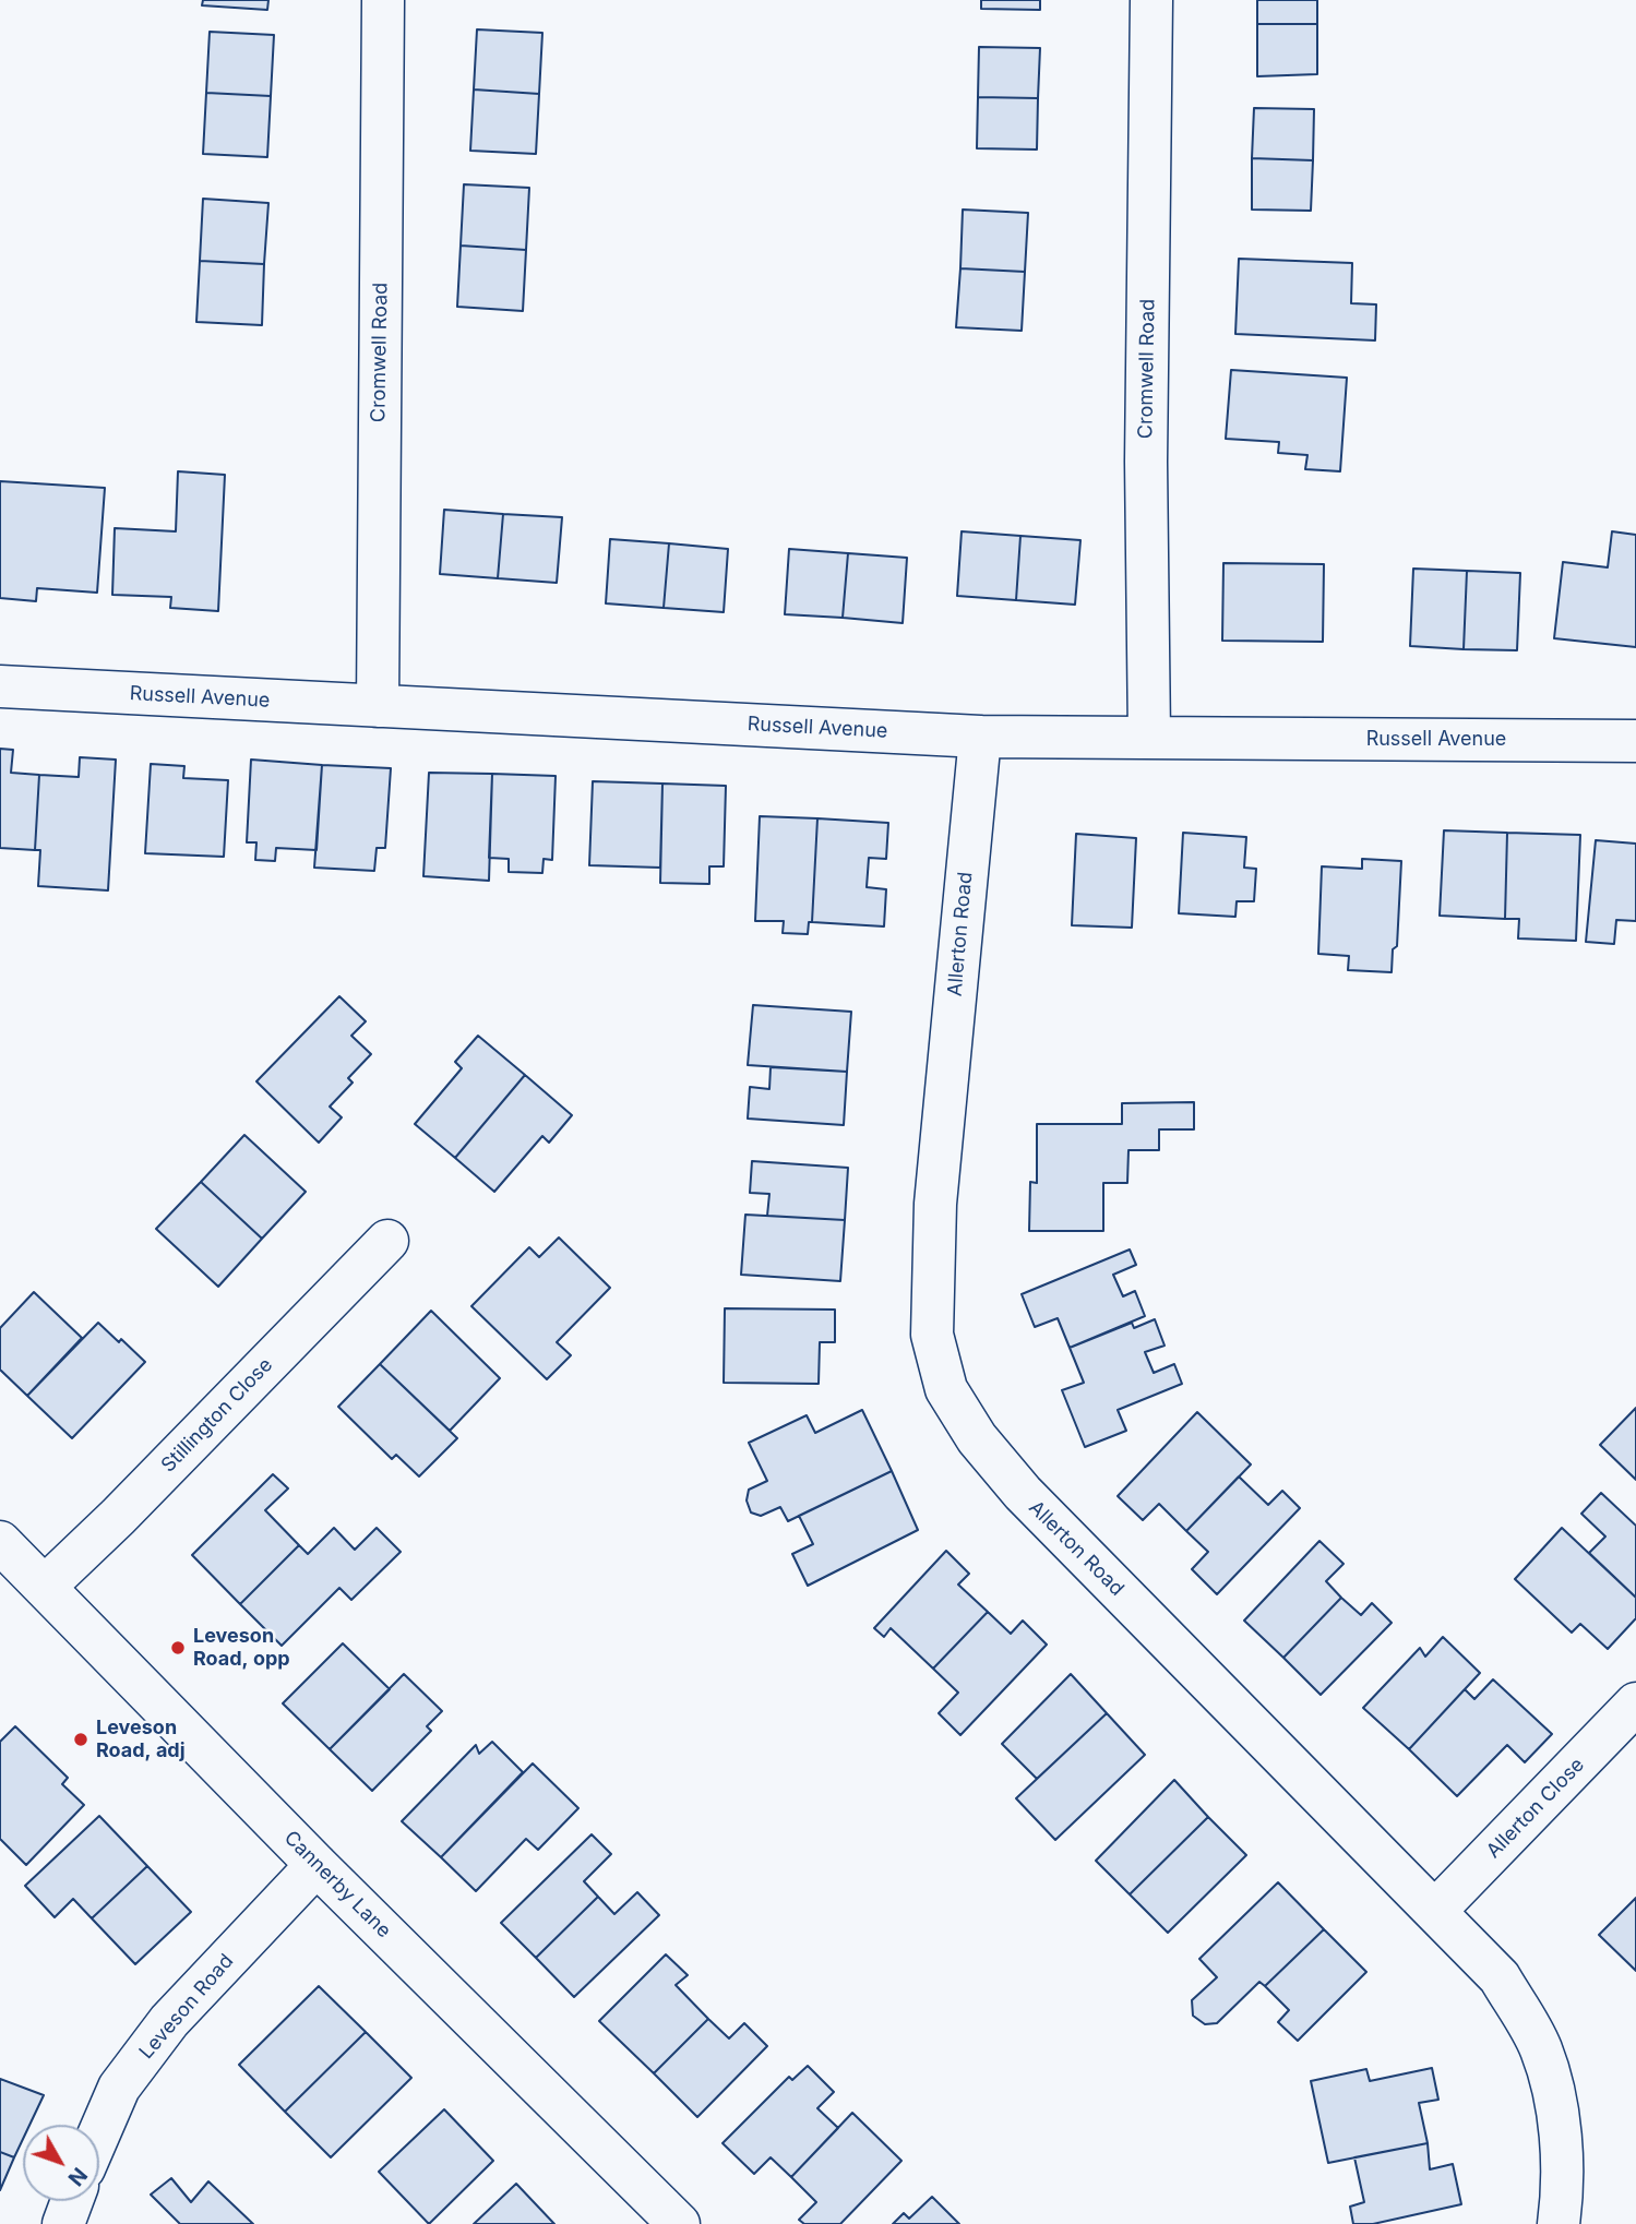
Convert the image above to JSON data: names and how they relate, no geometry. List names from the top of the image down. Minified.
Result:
{"streets":{"street":["Cromwell Road","Russell Avenue","Allerton Road","Stillington Close","Allerton Close","Cannerby Lane","Leveson Road"]},"crossings":[["Cromwell Road","Russell Avenue"],["Russell Avenue","Allerton Road"],["Allerton Road","Allerton Close"],["Stillington Close","Cannerby Lane"],["Cannerby Lane","Leveson Road"]],"places":["Leveson Road, opp","Leveson Road, adj"],"north":"bottom right"}
